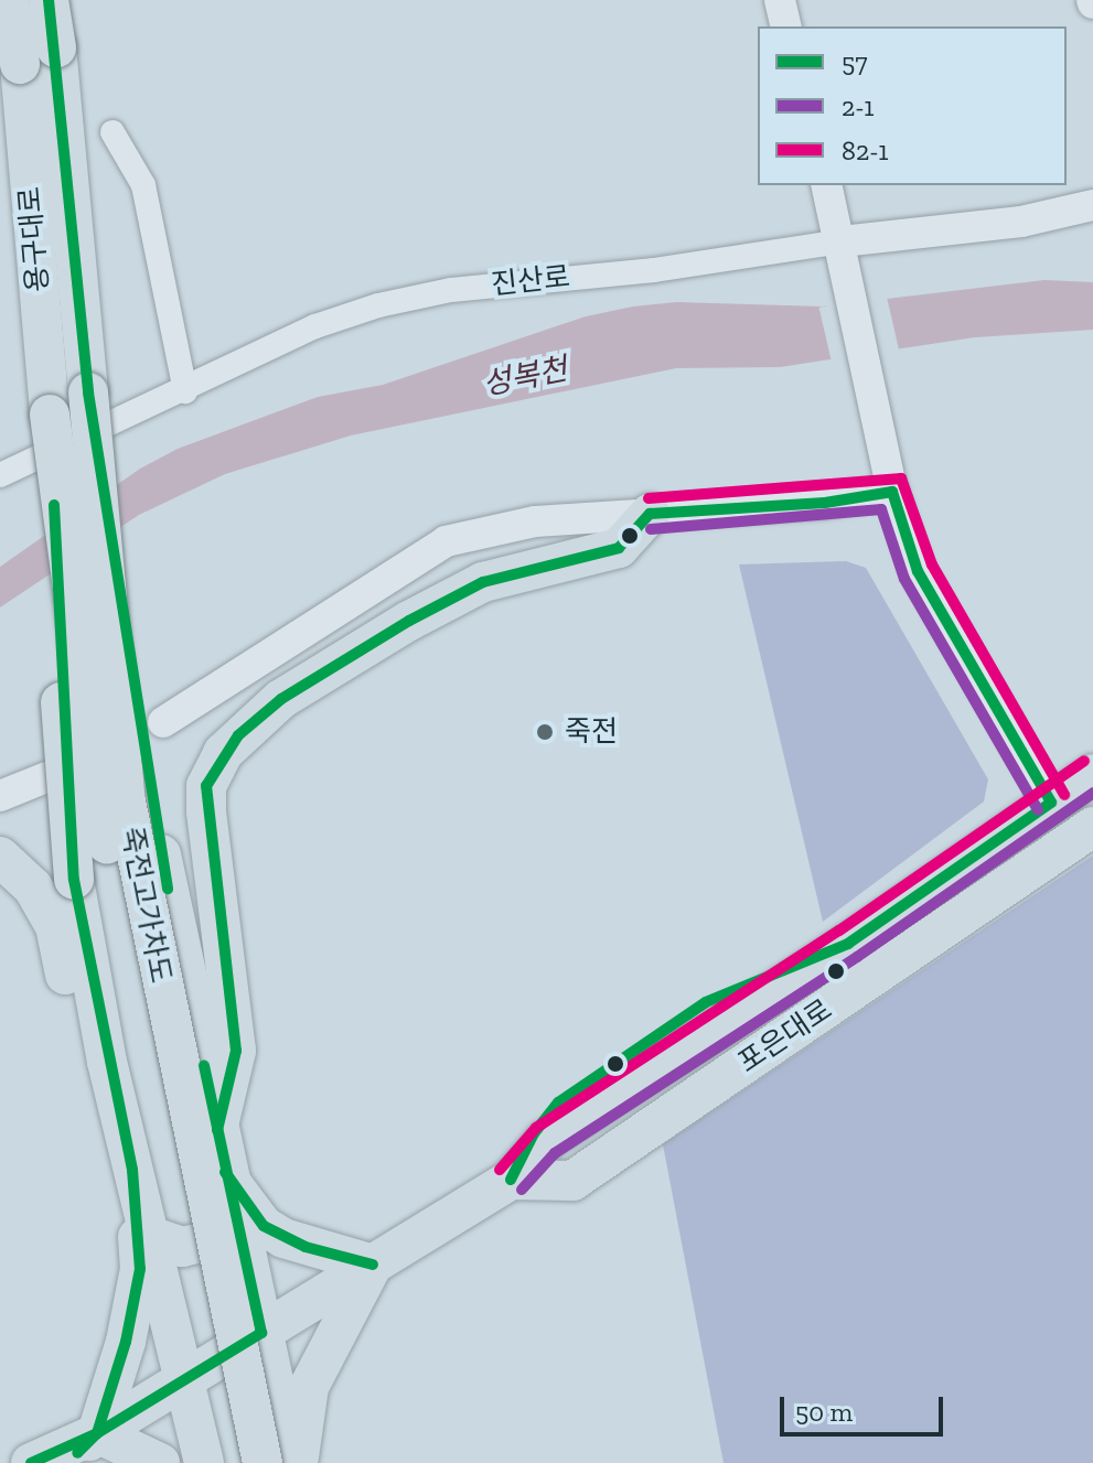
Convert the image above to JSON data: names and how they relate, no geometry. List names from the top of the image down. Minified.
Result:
{"streets":{"main road":["용구대로","죽전고가차도","포은대로"],"street":["진산로"]},"crossings":[["용구대로","죽전고가차도"]],"water":["성복천"],"places":["죽전"],"lines":["transit line 57","transit line 82-1","transit line 2-1"],"legend":["57","2-1","82-1"],"scale_bar":"50 m"}
